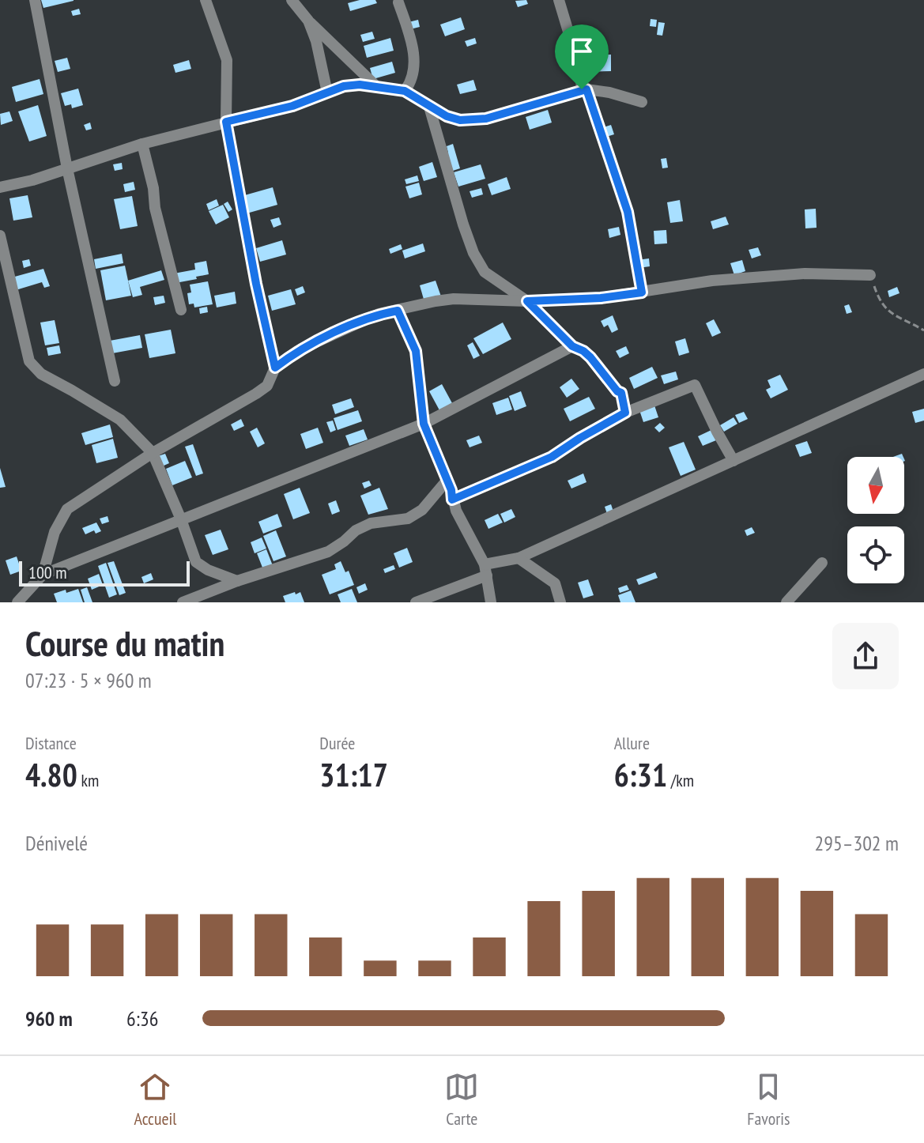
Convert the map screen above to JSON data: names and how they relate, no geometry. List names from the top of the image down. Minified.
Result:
{"scale_bar":"100 m","north":"bottom","page":{"scale":"100 m","heading":["Course du matin","07:23 · 5 × 960 m"],"stats":[["Distance","4.80 km"],["Durée","31:17"],["Allure","6:31 /km"]],"chart":["Dénivelé","295–302 m"],"list":[{"name":"960 m","note":"6:36"}],"tabs":["Accueil","Carte","Favoris"]}}
